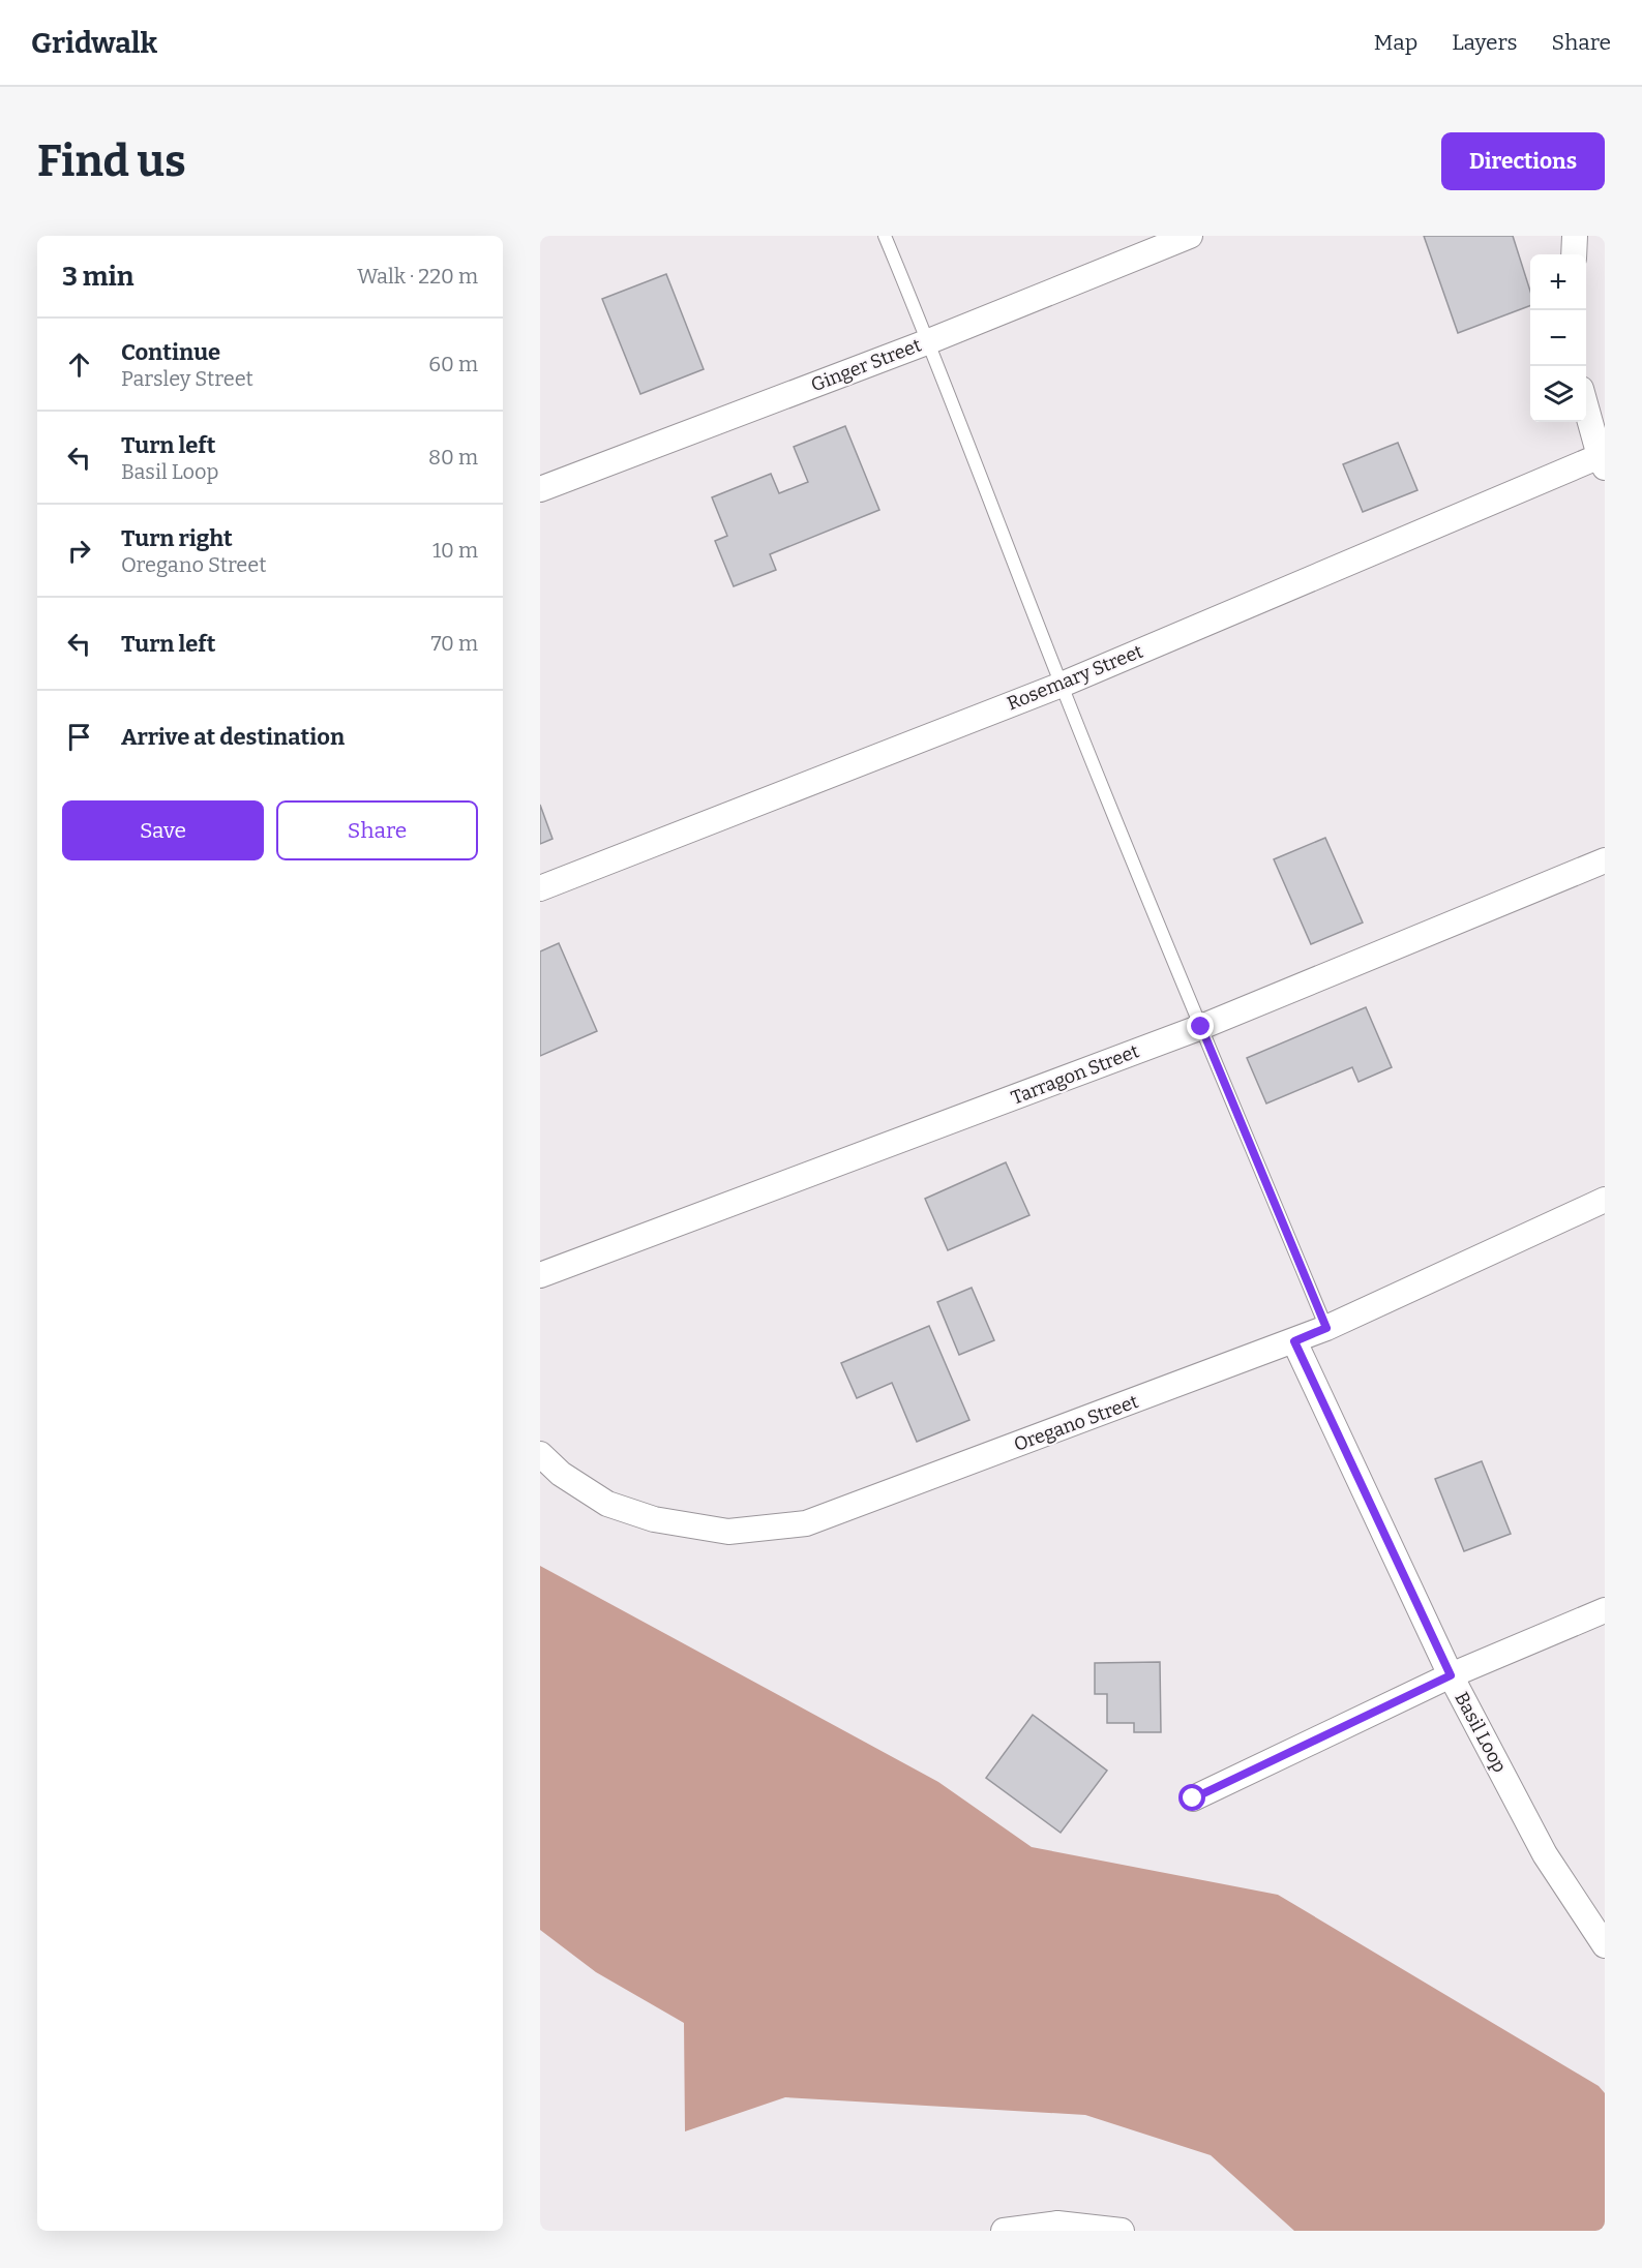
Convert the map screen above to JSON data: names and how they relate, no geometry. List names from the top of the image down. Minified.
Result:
{"streets":{"street":["Ginger Street","Rosemary Street","Tarragon Street","Oregano Street","Basil Loop"]},"crossings":[["Oregano Street","Basil Loop"]],"page":{"header":"Gridwalk","nav":["Map","Layers","Share"],"buttons":["Directions",["Save","Share"]],"title":"Find us","heading":["3 min","Walk · 220 m"],"map_buttons":["+","−"],"list":[["Continue","Parsley Street","60 m"],["Turn left","Basil Loop","80 m"],["Turn right","Oregano Street","10 m"],["Turn left","70 m"],"Arrive at destination"]}}
